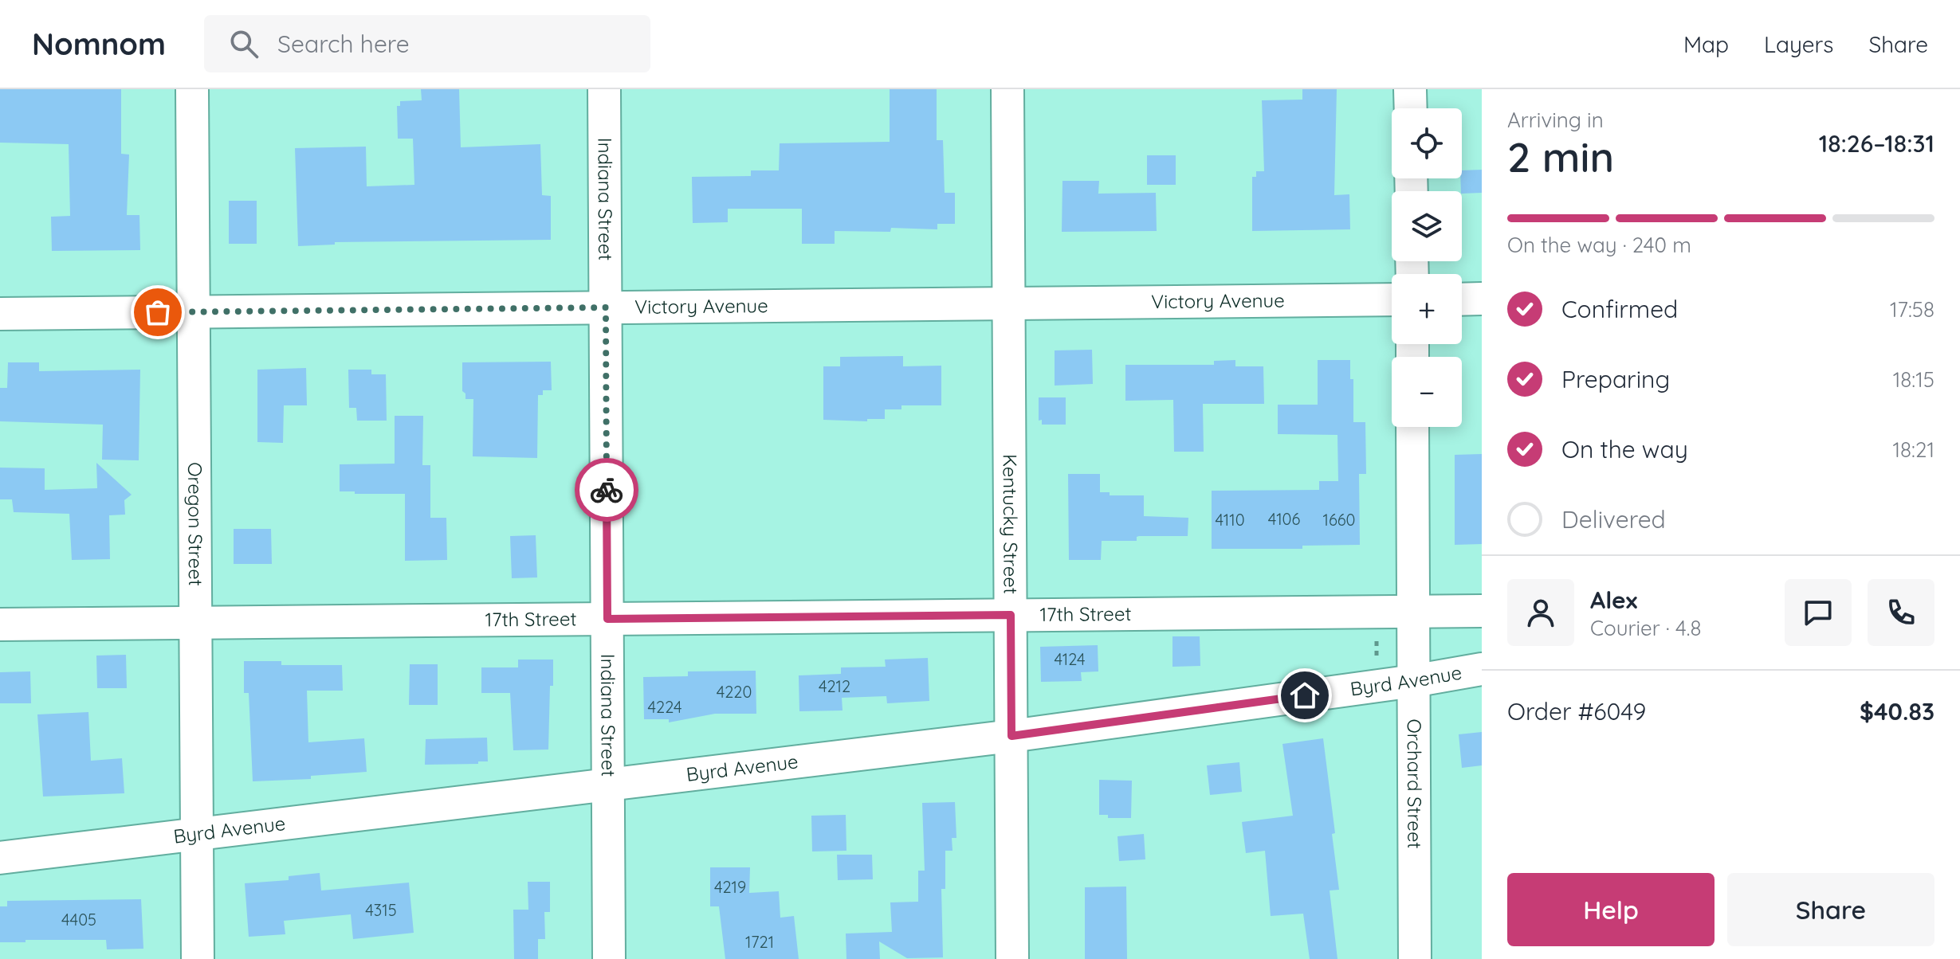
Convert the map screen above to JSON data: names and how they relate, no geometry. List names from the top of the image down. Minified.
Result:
{"streets":{"street":["Indiana Street","Victory Avenue","Oregon Street","Kentucky Street","17th Street","Byrd Avenue","Orchard Street"]},"crossings":[["Indiana Street","Victory Avenue"],["Indiana Street","17th Street"],["Indiana Street","Byrd Avenue"],["Victory Avenue","Oregon Street"],["Victory Avenue","Kentucky Street"],["Oregon Street","17th Street"],["Oregon Street","Byrd Avenue"],["Kentucky Street","17th Street"],["Kentucky Street","Byrd Avenue"],["17th Street","Orchard Street"],["Byrd Avenue","Orchard Street"]],"house_numbers":["4106","4110","1660","4124","4212","4220","4224","4219","4315","4405","1721"],"page":{"header":"Nomnom","search":"Search here","nav":["Map","Layers","Share"],"heading":["2 min","Arriving in","18:26–18:31"],"panel":["Alex","Courier · 4.8","Order #6049","$40.83"],"map_buttons":["+","−"],"bar":"On the way · 240 m","list":[["Confirmed","17:58"],["Preparing","18:15"],["On the way","18:21"],"Delivered"],"buttons":["Help","Share"]}}
